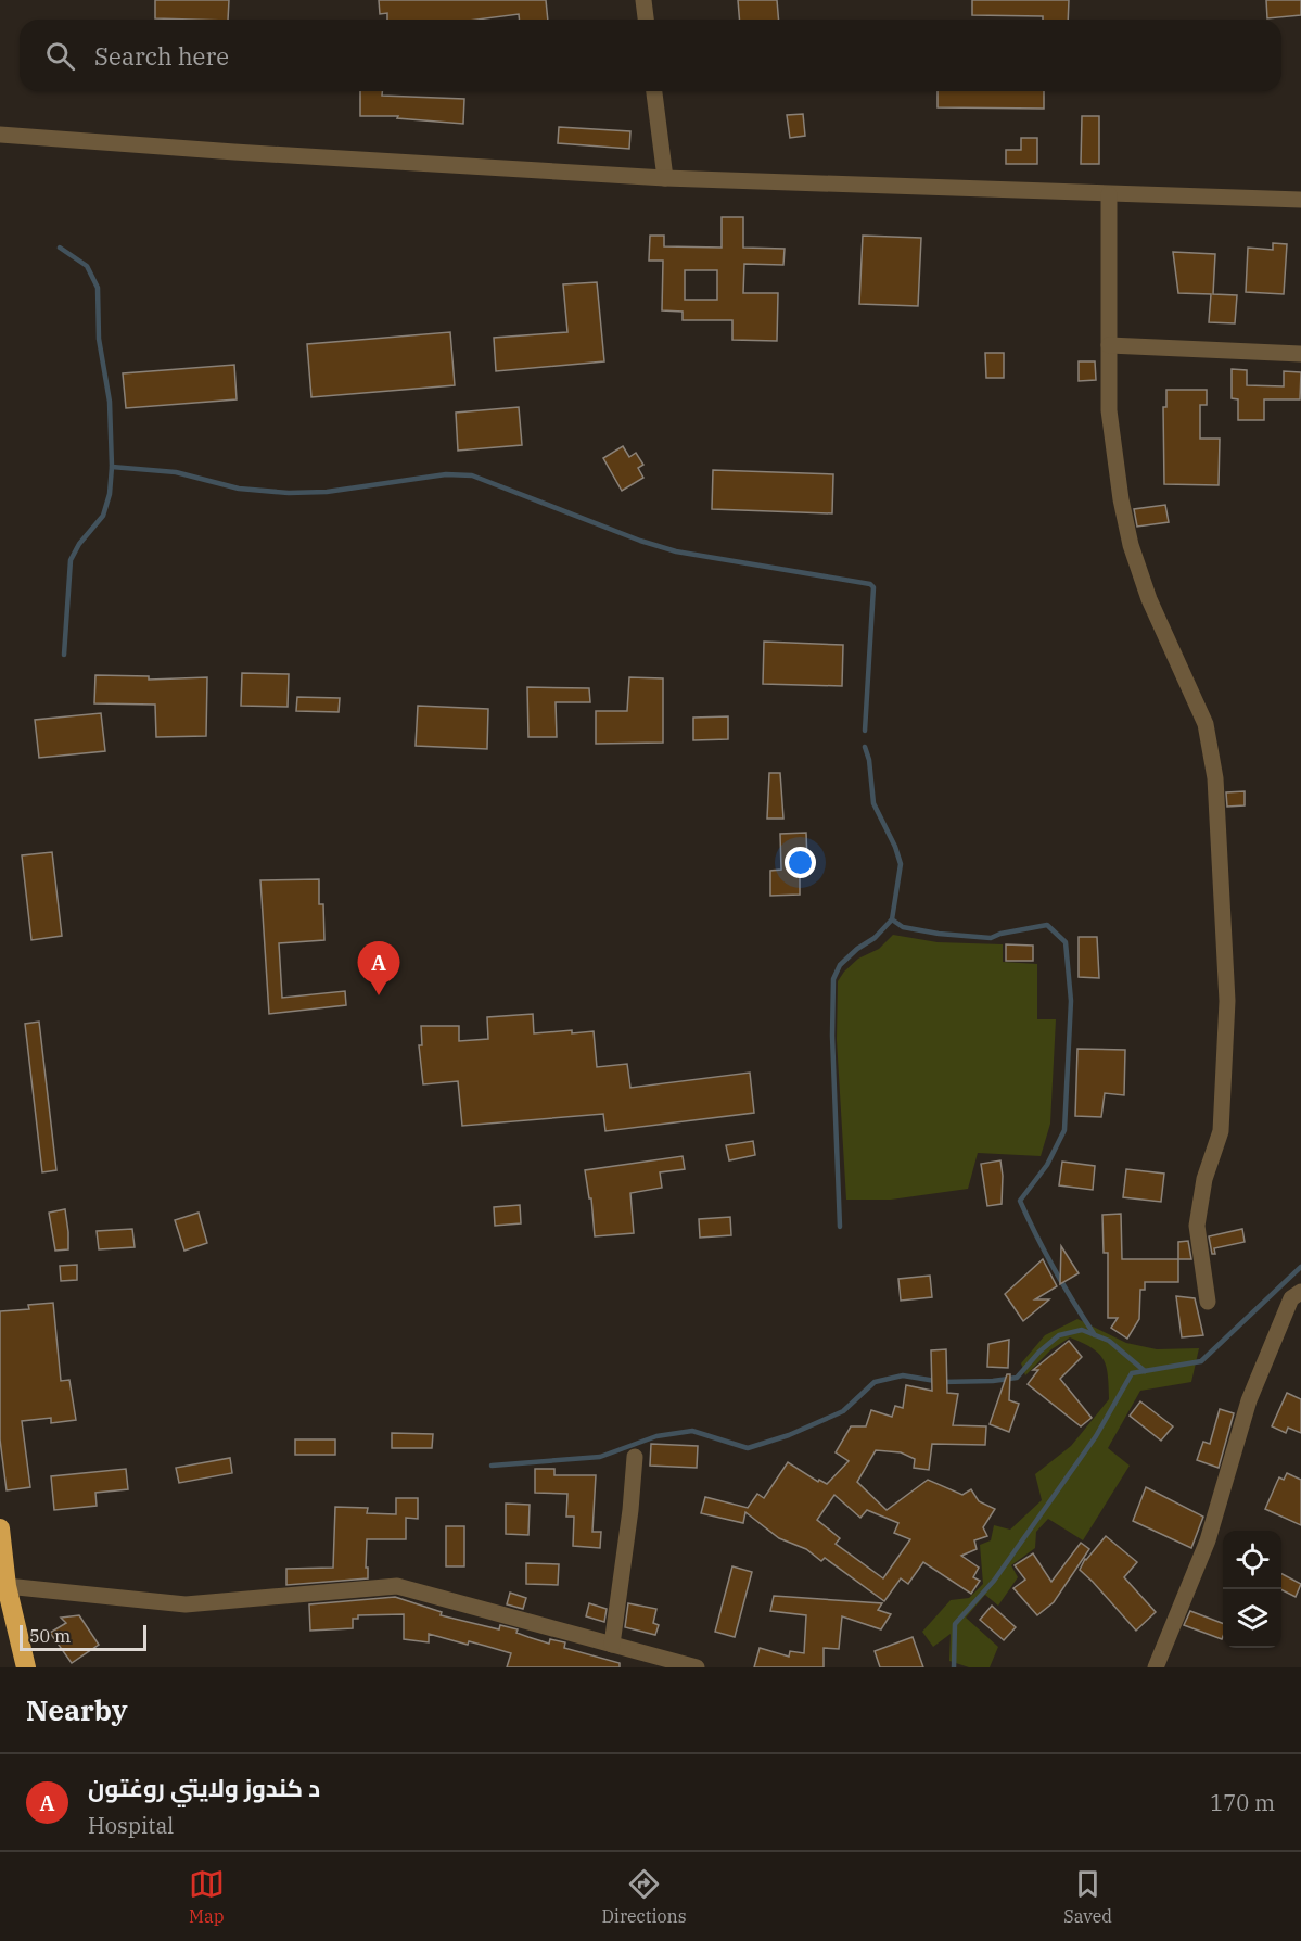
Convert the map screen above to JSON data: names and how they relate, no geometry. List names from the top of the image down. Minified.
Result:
{"scale_bar":"50 m","page":{"search":"Search here","pins":"A","scale":"50 m","heading":"Nearby","list":[{"mark":"A","name":"د کندوز ولایتي روغتون","note":"Hospital","value":"170 m"}],"nav":["Map","Directions","Saved"]}}
